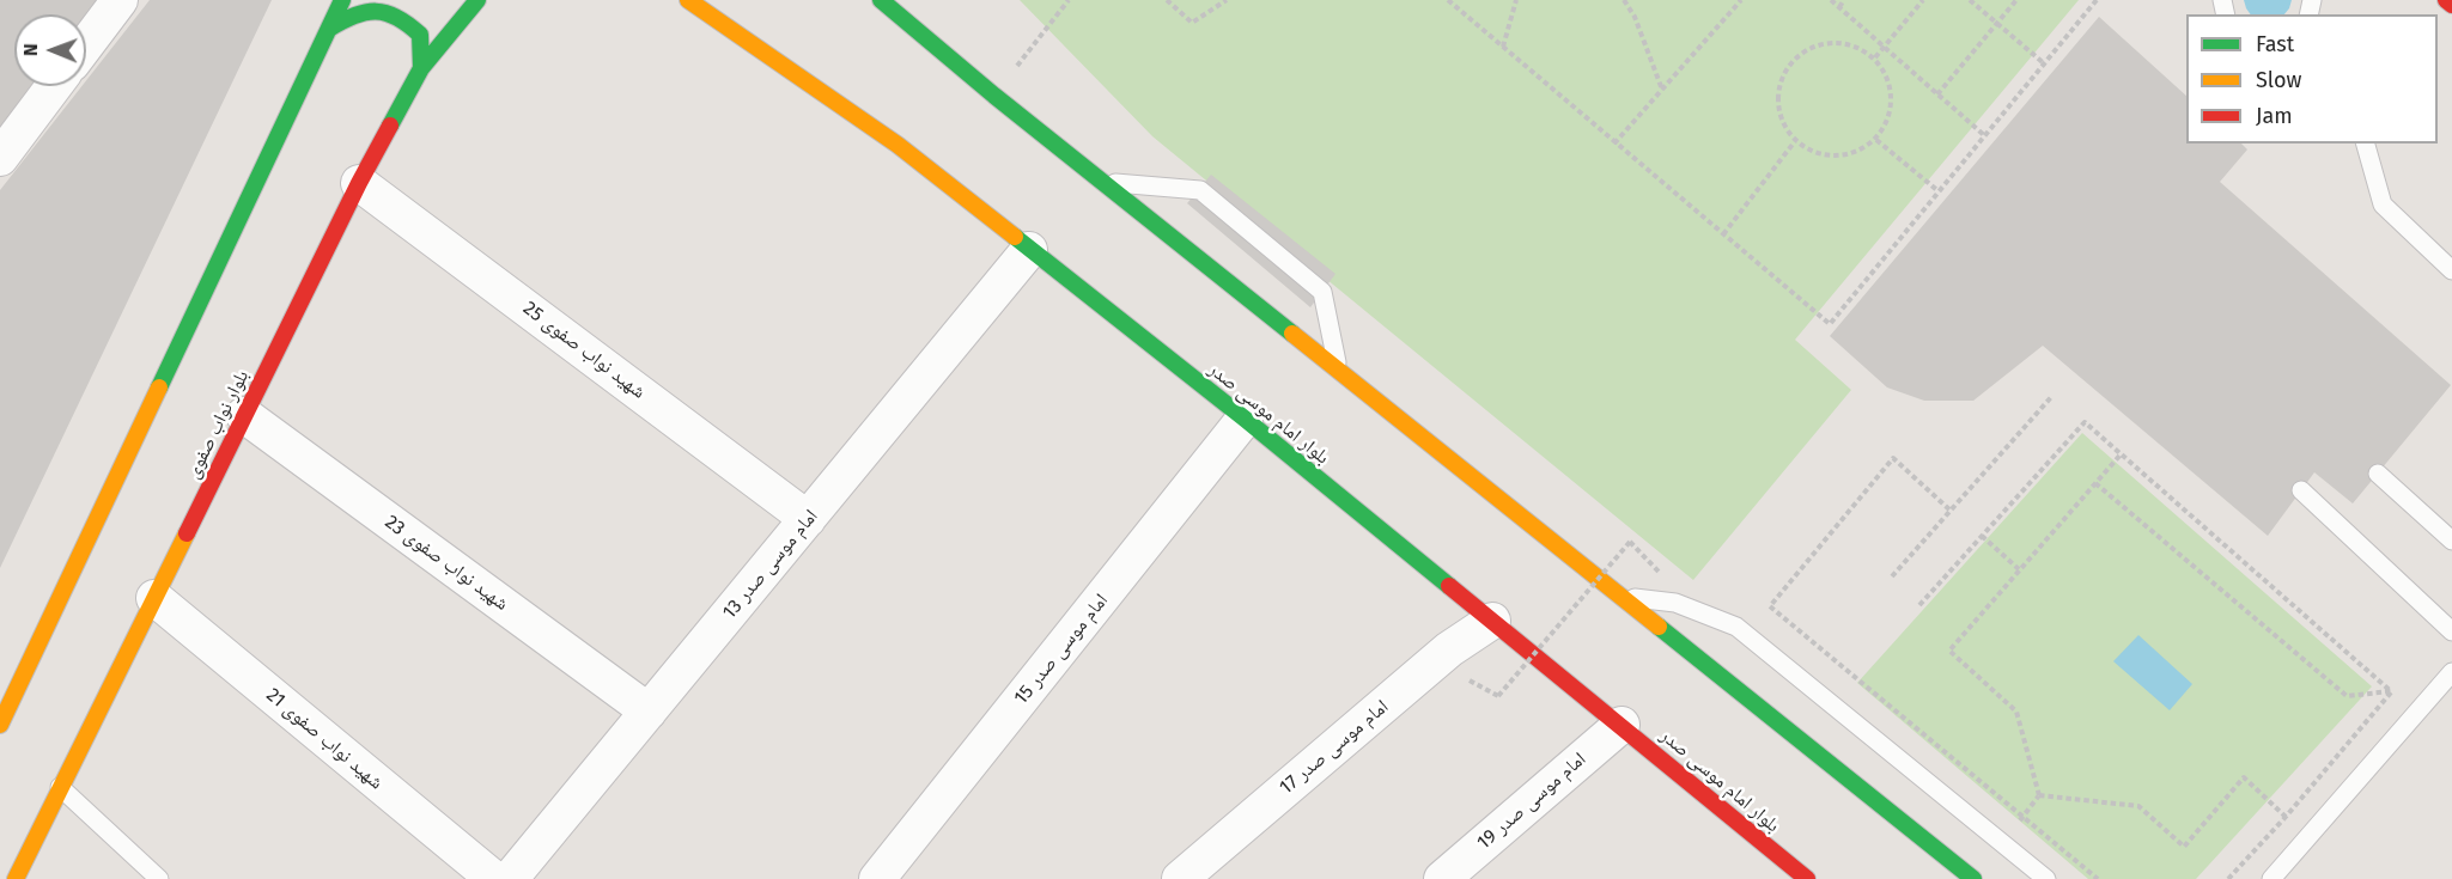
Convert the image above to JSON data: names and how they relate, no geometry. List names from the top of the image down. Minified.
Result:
{"streets":{"main road":["بلوار امام موسی صدر","بلوار نواب صفوی"],"street":["شهید نواب صفوی 25","شهید نواب صفوی 23","امام موسی صدر 13","امام موسی صدر 15","شهید نواب صفوی 21","امام موسی صدر 17","امام موسی صدر 19"]},"crossings":[["شهید نواب صفوی 25","بلوار نواب صفوی"],["شهید نواب صفوی 25","امام موسی صدر 13"],["بلوار امام موسی صدر","امام موسی صدر 13"],["بلوار امام موسی صدر","امام موسی صدر 15"],["بلوار امام موسی صدر","امام موسی صدر 17"],["بلوار امام موسی صدر","امام موسی صدر 19"],["بلوار نواب صفوی","شهید نواب صفوی 23"],["بلوار نواب صفوی","شهید نواب صفوی 21"],["شهید نواب صفوی 23","امام موسی صدر 13"]],"legend":["Fast","Slow","Jam"],"north":"left"}
